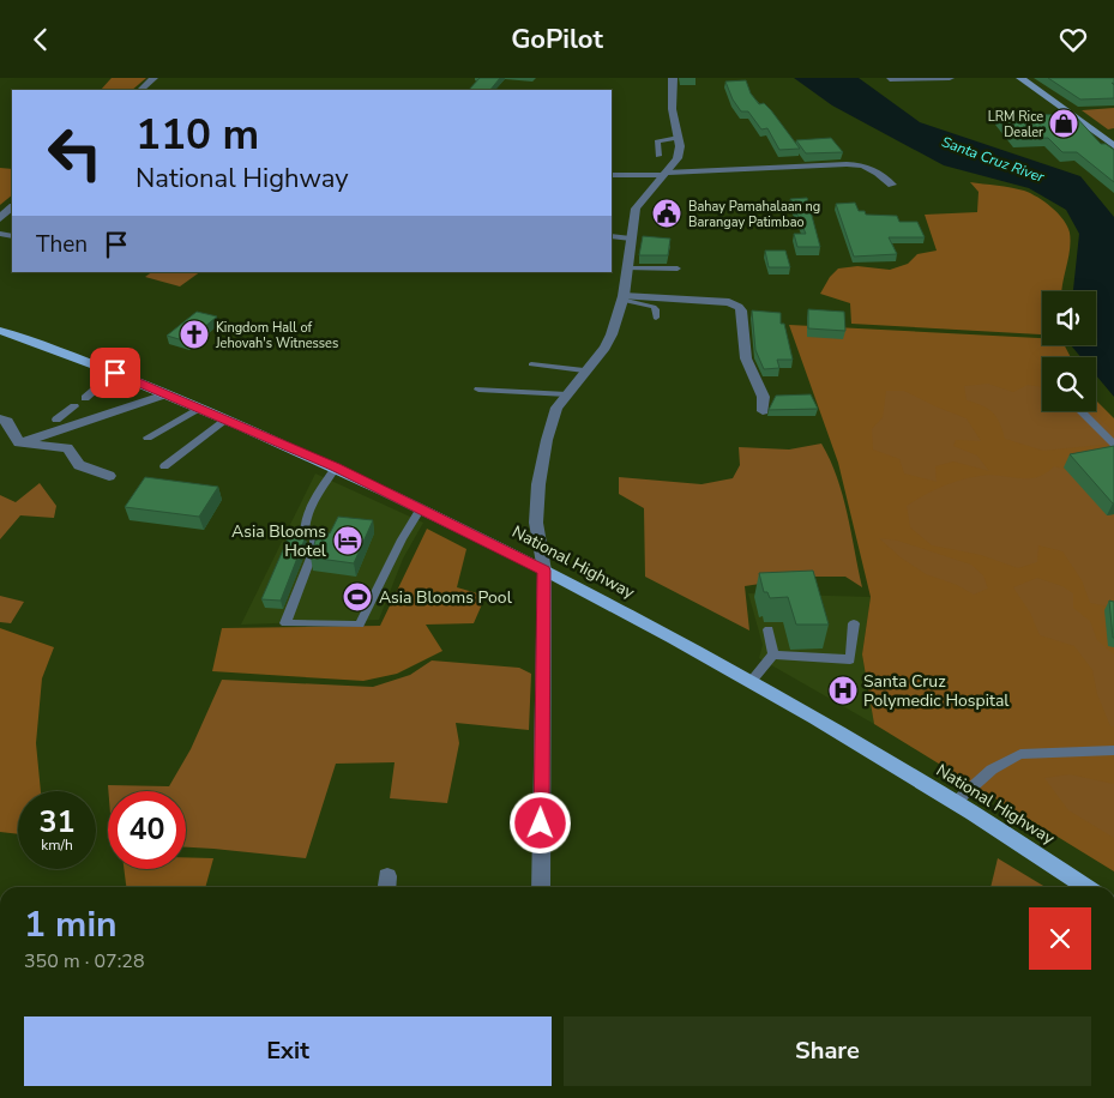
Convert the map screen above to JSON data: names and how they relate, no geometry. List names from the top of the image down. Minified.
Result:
{"streets":{"main road":["National Highway"]},"water":["Santa Cruz River"],"places":{"shop":["LRM Rice Dealer"],"public building":["Bahay Pamahalaan ng Barangay Patimbao"],"church":["Kingdom Hall of Jehovah's Witnesses"],"hotel":["Asia Blooms Hotel"],"sports":["Asia Blooms Pool"],"hospital":["Santa Cruz Polymedic Hospital"]},"page":{"header":"GoPilot","turn":["110 m","National Highway"],"then":"Then","speed":"31 km/h","limit":"40","heading":["1 min","350 m · 07:28"],"buttons":["Exit","Share"]}}
